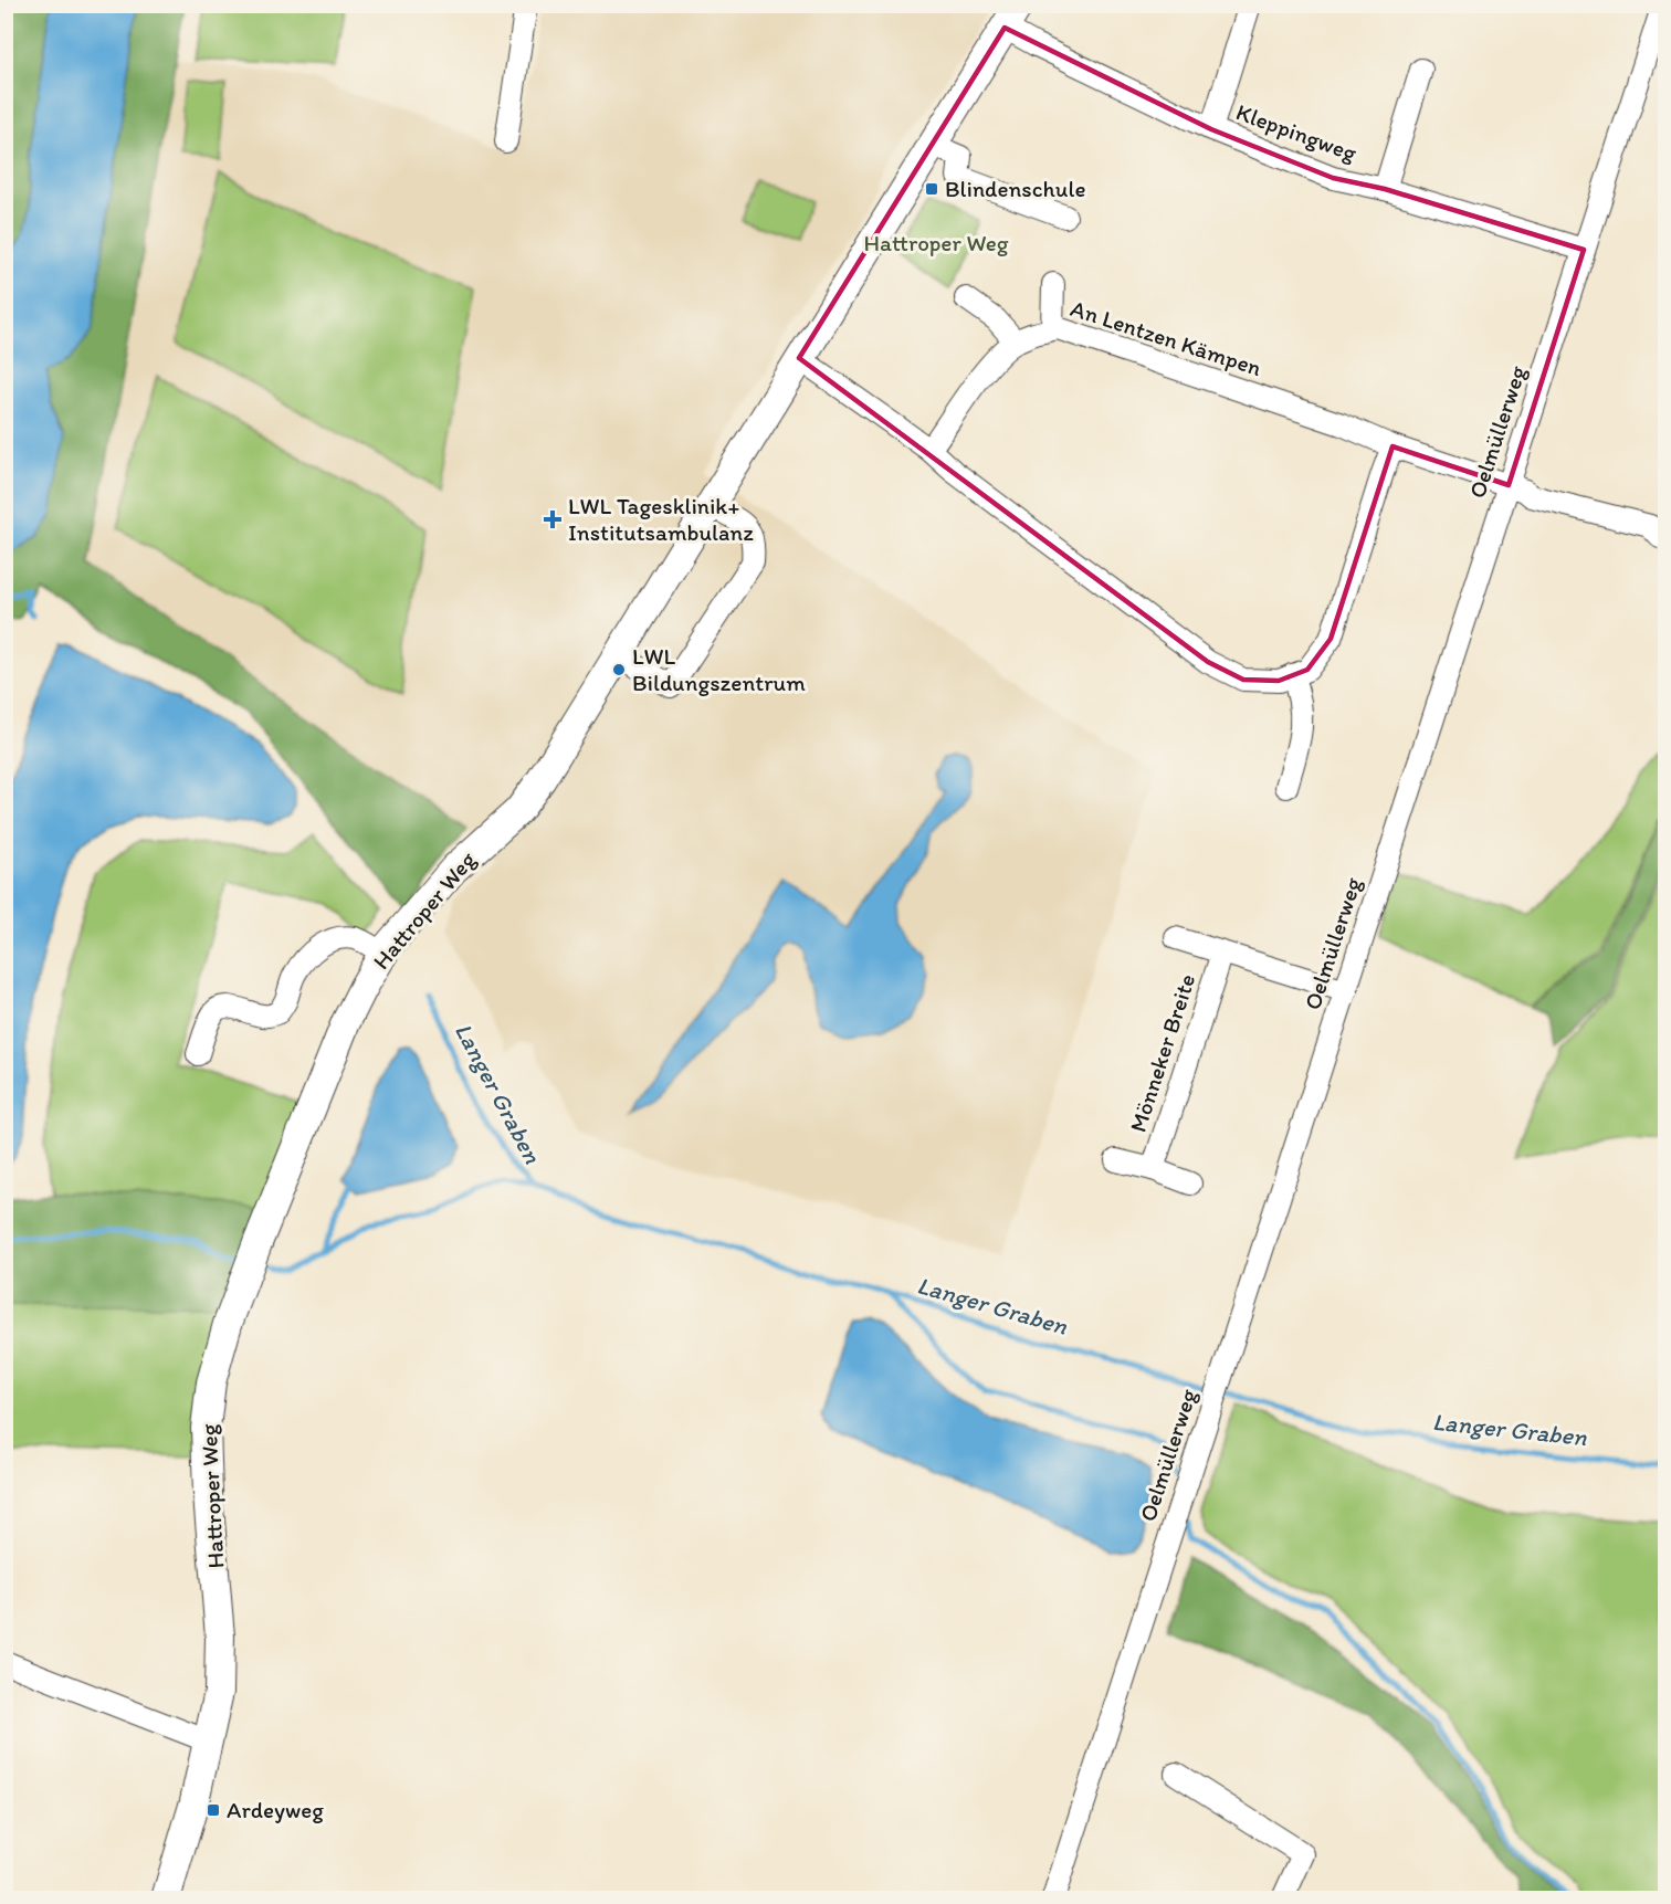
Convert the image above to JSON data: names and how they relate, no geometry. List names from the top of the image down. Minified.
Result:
{"streets":{"main road":["Hattroper Weg"],"street":["Kleppingweg","An Lentzen Kämpen","Oelmüllerweg","Mönneker Breite"]},"crossings":[["Kleppingweg","Oelmüllerweg"],["Kleppingweg","Hattroper Weg"],["An Lentzen Kämpen","Oelmüllerweg"],["Oelmüllerweg","Mönneker Breite"]],"water":["Langer Graben"],"parks":["Hattroper Weg"],"places":{"transit":["Blindenschule","Ardeyweg"],"health":["LWL Tagesklinik+ Institutsambulanz"],"other":["LWL Bildungszentrum"]}}
